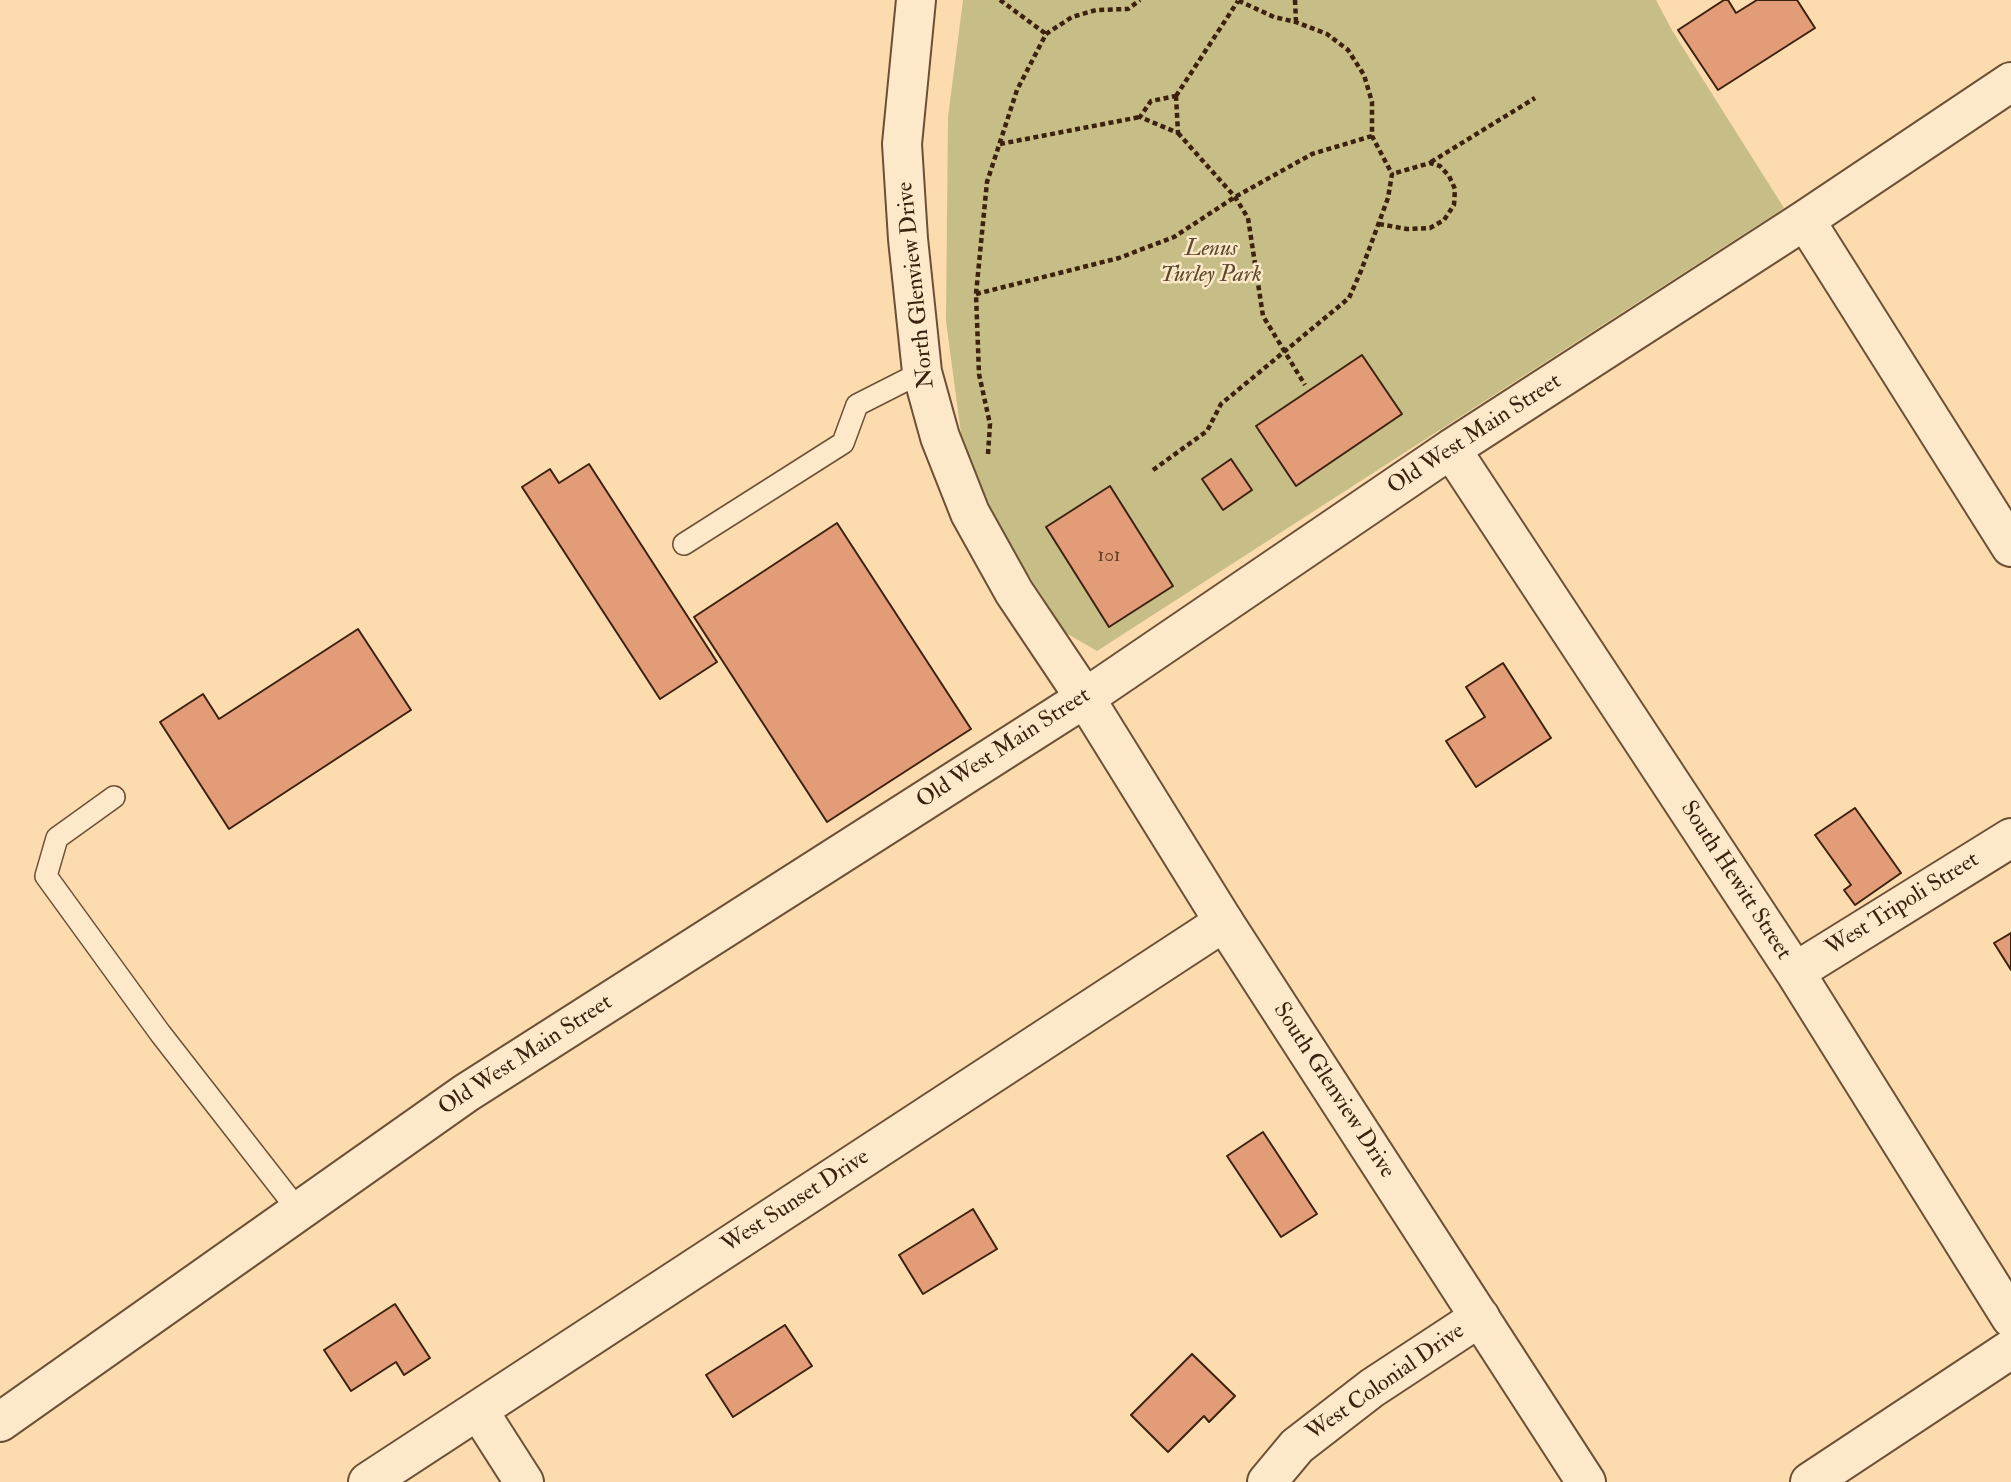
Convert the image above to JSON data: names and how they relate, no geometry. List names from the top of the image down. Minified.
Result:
{"streets":{"street":["North Glenview Drive","Old West Main Street","South Hewitt Street","West Tripoli Street","South Glenview Drive","West Sunset Drive","West Colonial Drive"]},"crossings":[["North Glenview Drive","Old West Main Street"],["North Glenview Drive","South Glenview Drive"],["Old West Main Street","South Hewitt Street"],["Old West Main Street","South Glenview Drive"],["South Hewitt Street","West Tripoli Street"],["South Glenview Drive","West Sunset Drive"],["South Glenview Drive","West Colonial Drive"]],"parks":["Lenus Turley Park"],"house_numbers":["101"]}
